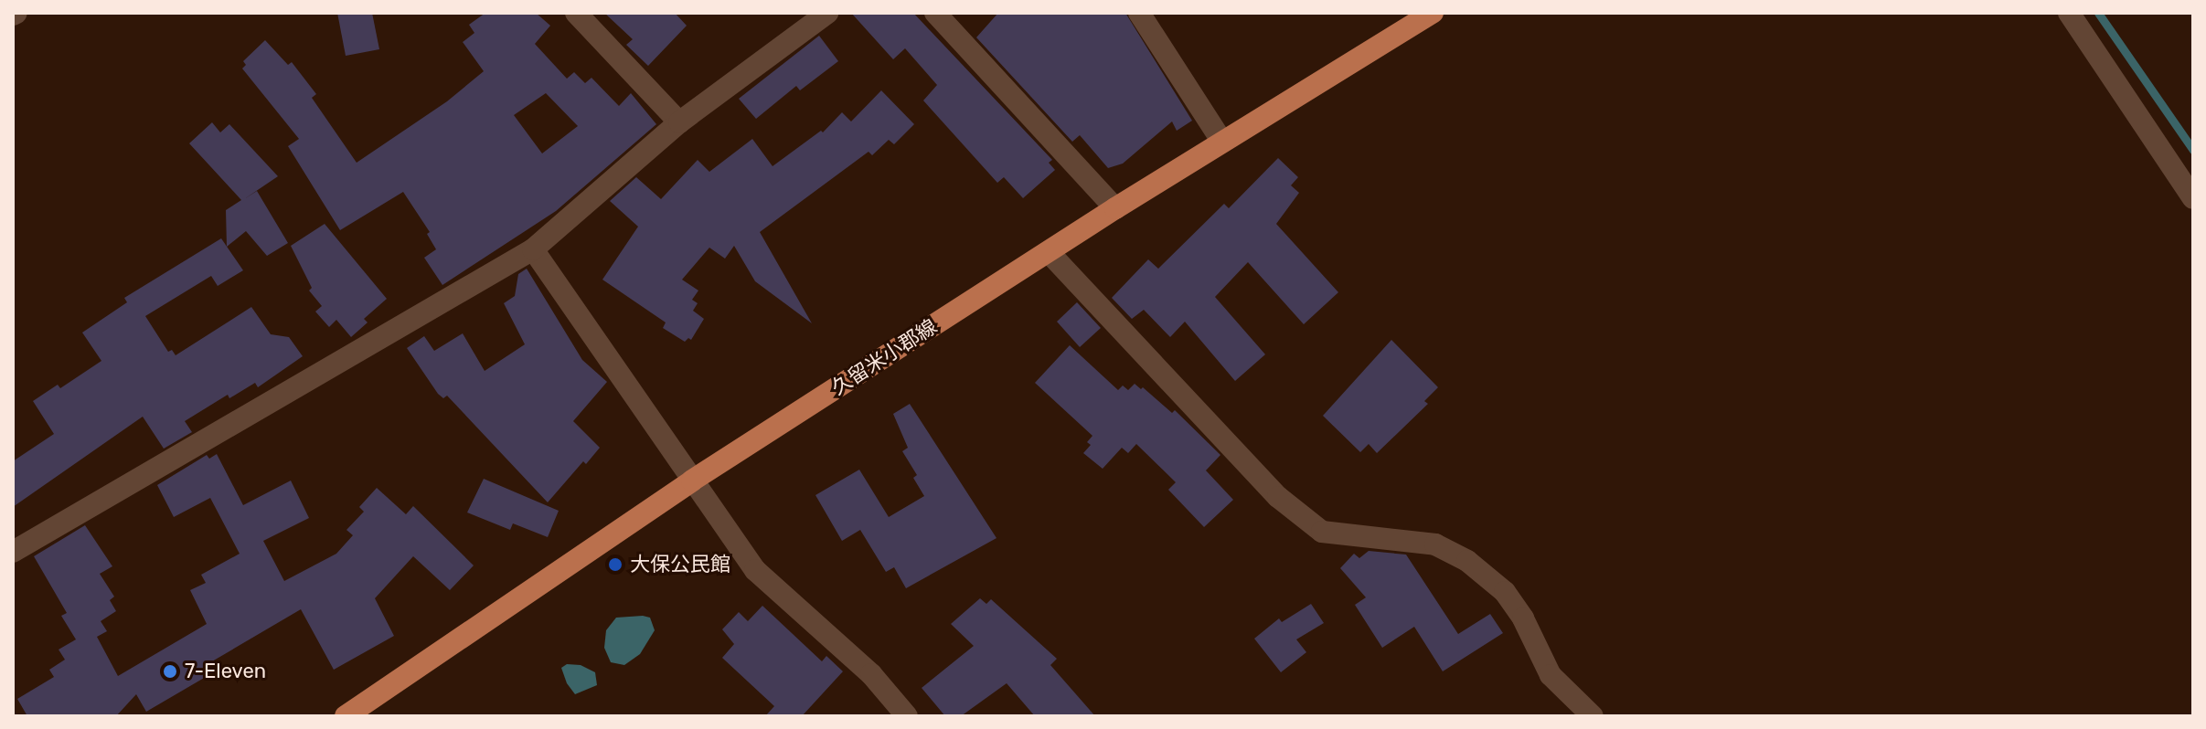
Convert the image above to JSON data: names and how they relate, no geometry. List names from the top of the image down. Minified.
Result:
{"streets":{"main road":["久留米小郡線"]},"places":["大保公民館","7-Eleven"]}
